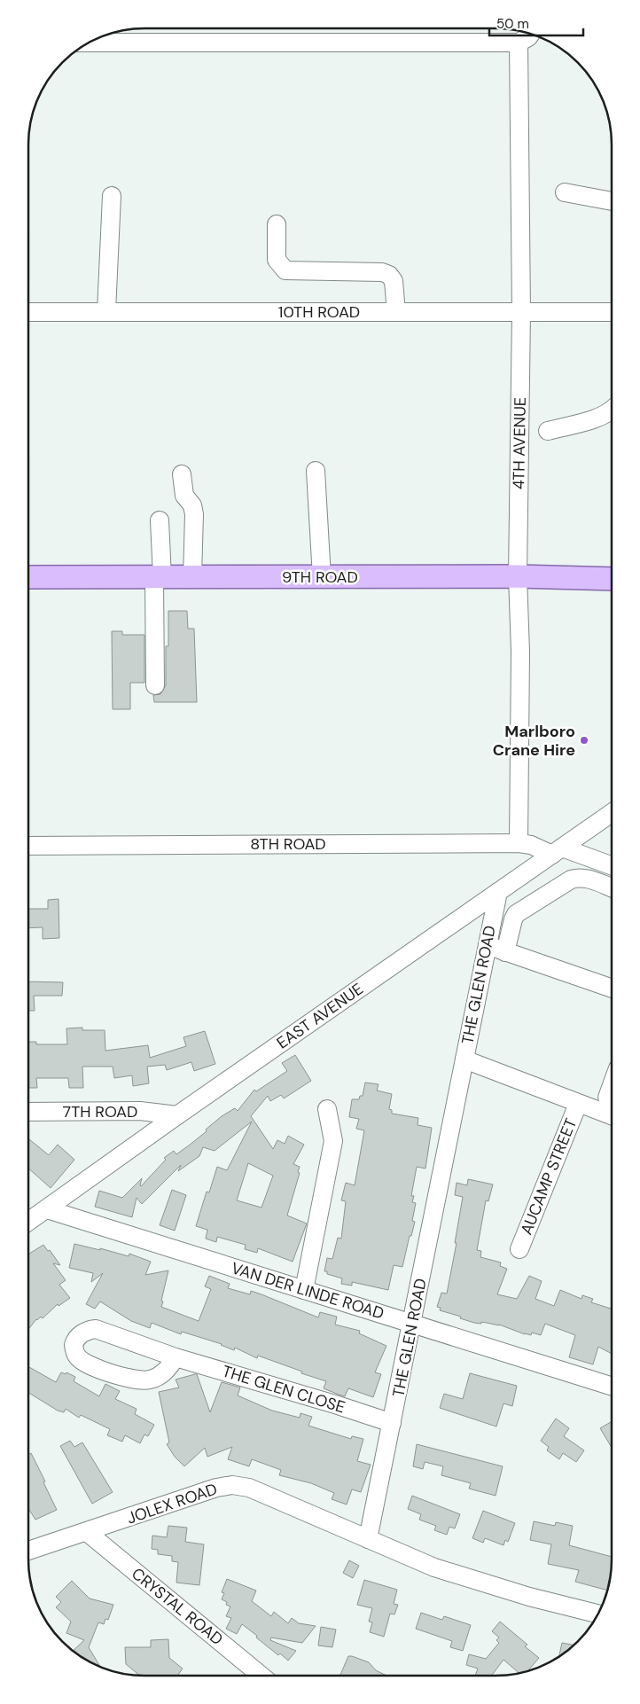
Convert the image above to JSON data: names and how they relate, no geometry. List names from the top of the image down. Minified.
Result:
{"streets":{"main road":["9TH ROAD"],"street":["10TH ROAD","4TH AVENUE","8TH ROAD","THE GLEN ROAD","EAST AVENUE","7TH ROAD","AUCAMP STREET","VAN DER LINDE ROAD","THE GLEN CLOSE","JOLEX ROAD","CRYSTAL ROAD"]},"crossings":[["10TH ROAD","4TH AVENUE"],["4TH AVENUE","9TH ROAD"],["4TH AVENUE","8TH ROAD"],["8TH ROAD","EAST AVENUE"],["THE GLEN ROAD","EAST AVENUE"],["THE GLEN ROAD","AUCAMP STREET"],["THE GLEN ROAD","VAN DER LINDE ROAD"],["THE GLEN ROAD","THE GLEN CLOSE"],["THE GLEN ROAD","JOLEX ROAD"],["EAST AVENUE","7TH ROAD"],["EAST AVENUE","VAN DER LINDE ROAD"],["JOLEX ROAD","CRYSTAL ROAD"]],"places":["Marlboro Crane Hire"],"scale_bar":"50 m"}
